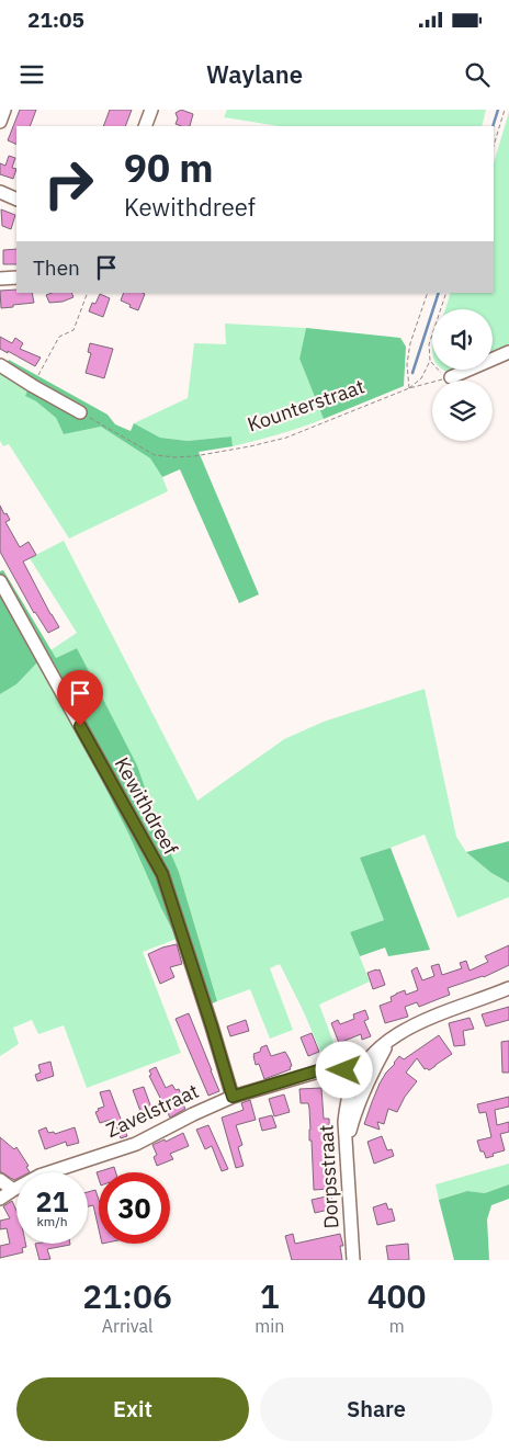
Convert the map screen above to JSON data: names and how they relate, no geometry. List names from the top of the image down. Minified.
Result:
{"streets":{"street":["Kewithdreef","Zavelstraat","Dorpsstraat"],"path":["Kounterstraat"]},"crossings":[["Kewithdreef","Zavelstraat"],["Zavelstraat","Dorpsstraat"]],"page":{"status":"21:05","header":"Waylane","turn":["90 m","Kewithdreef"],"then":"Then","speed":"21 km/h","limit":"30","eta":["21:06","Arrival","1","min","400","m"],"buttons":["Exit","Share"]}}
